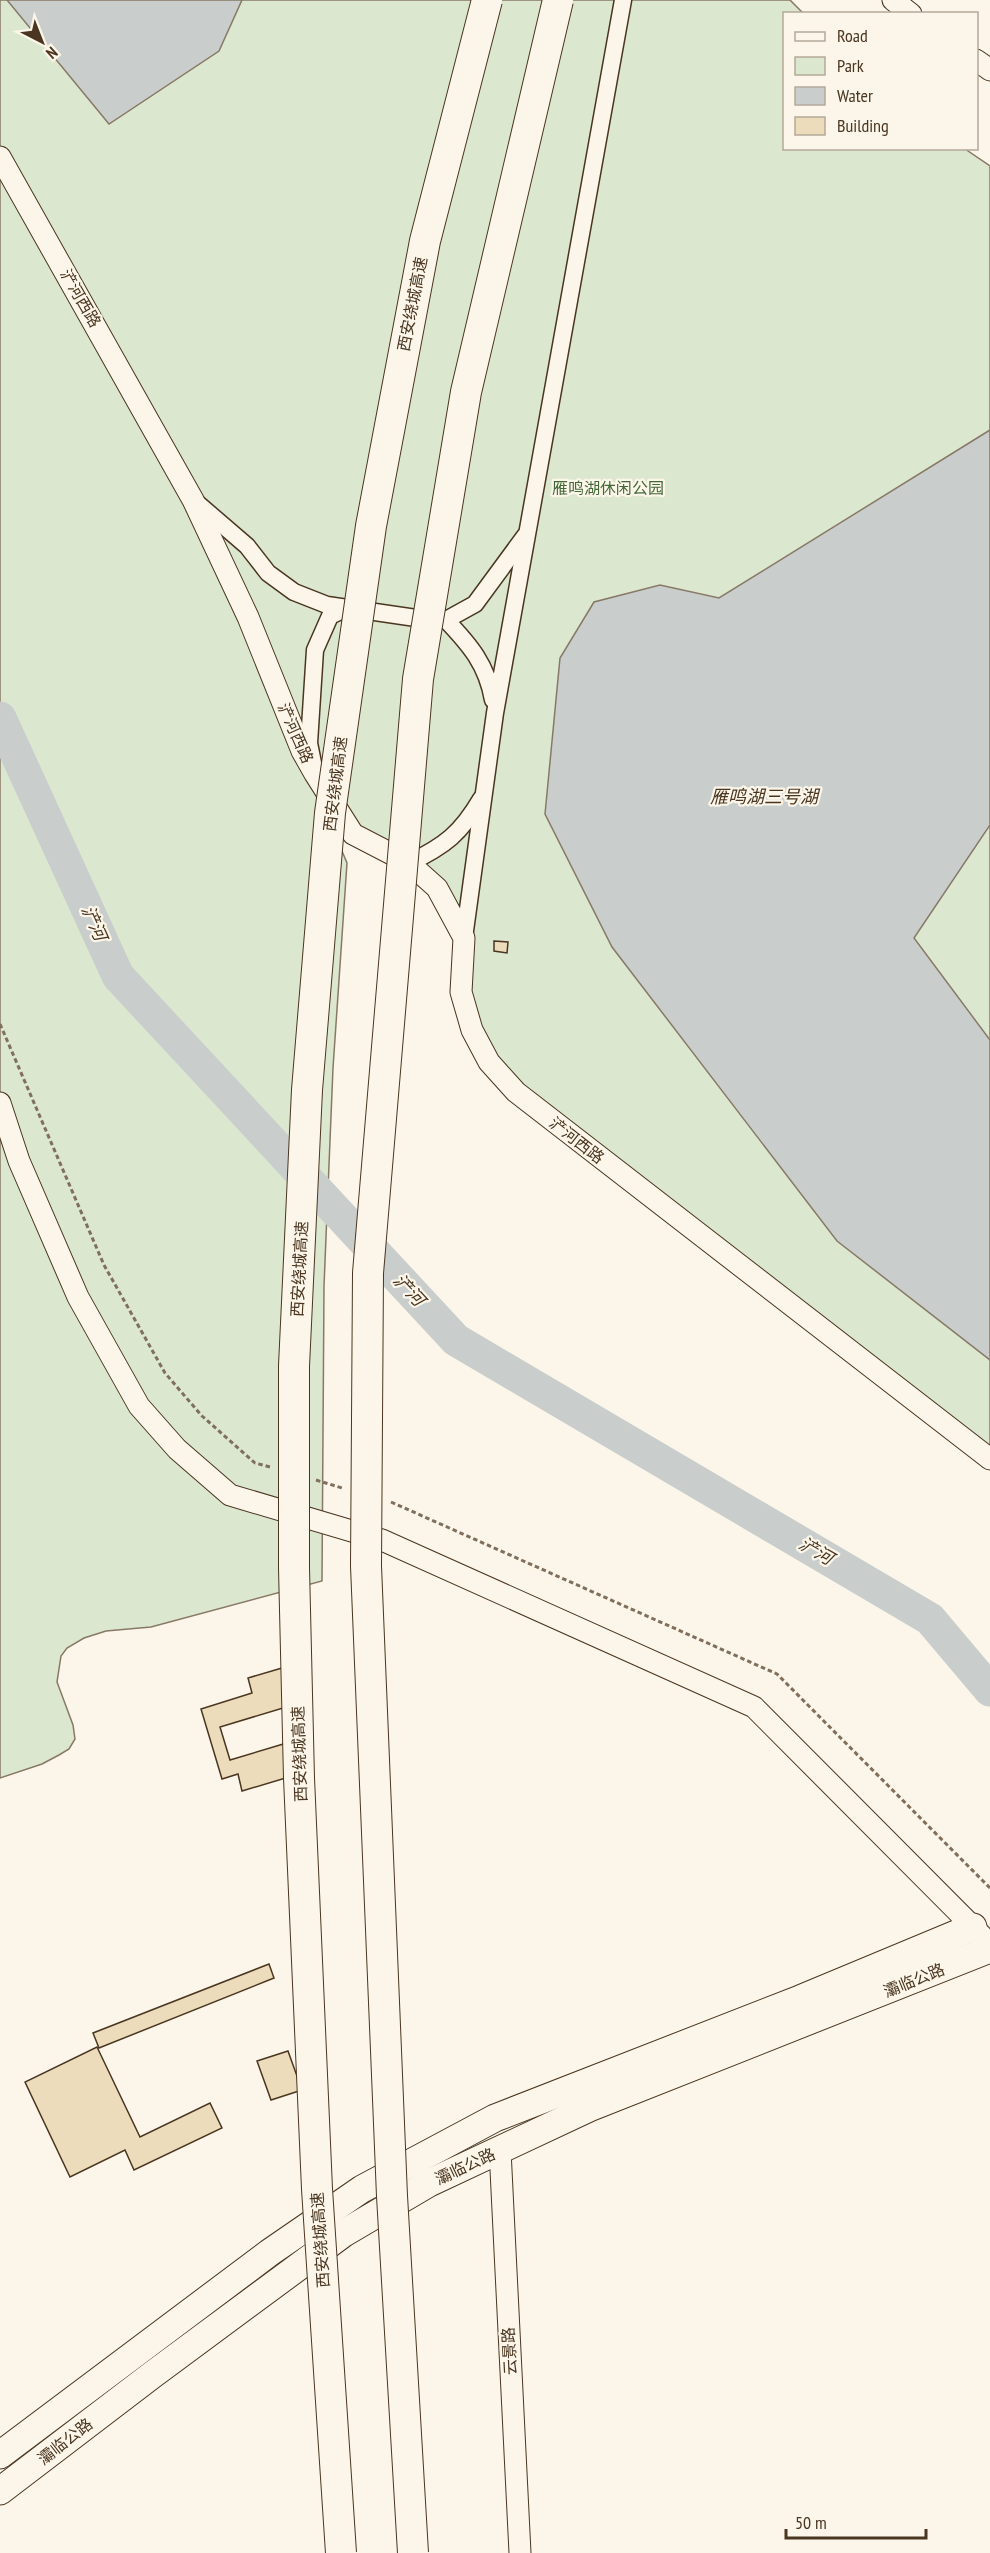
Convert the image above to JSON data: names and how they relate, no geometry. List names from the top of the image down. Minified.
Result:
{"streets":{"highway":["西安绕城高速"],"main road":["灞临公路"],"street":["浐河西路","云景路"]},"crossings":[["灞临公路","云景路"]],"water":["雁鸣湖三号湖","浐河"],"parks":["雁鸣湖休闲公园"],"legend":["Road","Park","Water","Building"],"scale_bar":"50 m","north":"bottom right"}
